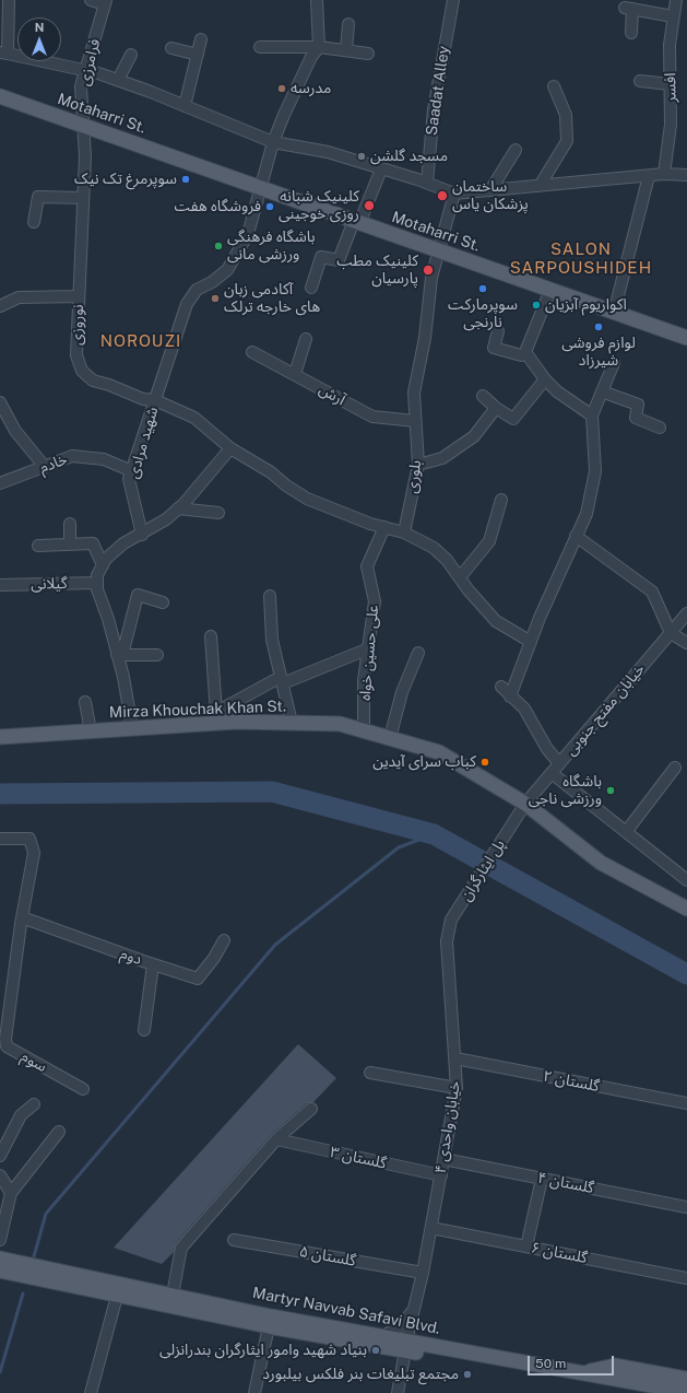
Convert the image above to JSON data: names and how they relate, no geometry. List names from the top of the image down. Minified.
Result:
{"streets":{"main road":["Motaharri St.","Mirza Khouchak Khan St.","Martyr Navvab Safavi Blvd."],"street":["فرامرزی","افسر","Saadat Alley","نوروزی","آرش","شهید مرادی","خادم","بلوری","گیلانی","علی حسین خواه","خیابان مفتح جنوبی","پل ایثارگران","دوم","سوم","گلستان ۲","خیابان واحدی ۴","گلستان ۳","گلستان ۴","گلستان ۶","گلستان ۵"]},"crossings":[["فرامرزی","Motaharri St."],["فرامرزی","نوروزی"],["Motaharri St.","نوروزی"],["Motaharri St.","شهید مرادی"],["Motaharri St.","بلوری"],["نوروزی","شهید مرادی"],["نوروزی","بلوری"],["نوروزی","علی حسین خواه"],["آرش","بلوری"],["شهید مرادی","خادم"],["علی حسین خواه","Mirza Khouchak Khan St."],["Mirza Khouchak Khan St.","خیابان مفتح جنوبی"],["خیابان مفتح جنوبی","پل ایثارگران"],["پل ایثارگران","خیابان واحدی ۴"],["دوم","سوم"],["گلستان ۲","خیابان واحدی ۴"],["خیابان واحدی ۴","گلستان ۳"],["خیابان واحدی ۴","گلستان ۴"],["خیابان واحدی ۴","گلستان ۶"],["خیابان واحدی ۴","گلستان ۵"],["خیابان واحدی ۴","Martyr Navvab Safavi Blvd."]],"districts":["SALON SARPOUSHIDEH","NOROUZI"],"places":["مدرسه","مسجد گلشن","سوپرمرغ تک نیک","ساختمان پزشکان یاس","کلینیک شبانه روزی خوجینی","فروشگاه هفت","باشگاه فرهنگی ورزشی مانی","کلینیک مطب پارسیان","سوپرمارکت نارنجی","آکادمی زبان های خارجه ترلک","اکواریوم آبزیان","لوازم فروشی شیرزاد","کباب سرای آیدین","باشگاه ورزشی ناجی","بنیاد شهید وامور ایثارگران بندرانزلی","مجتمع تبلیغات بنر فلکس بیلبورد"],"scale_bar":"50 m","north":"top"}
